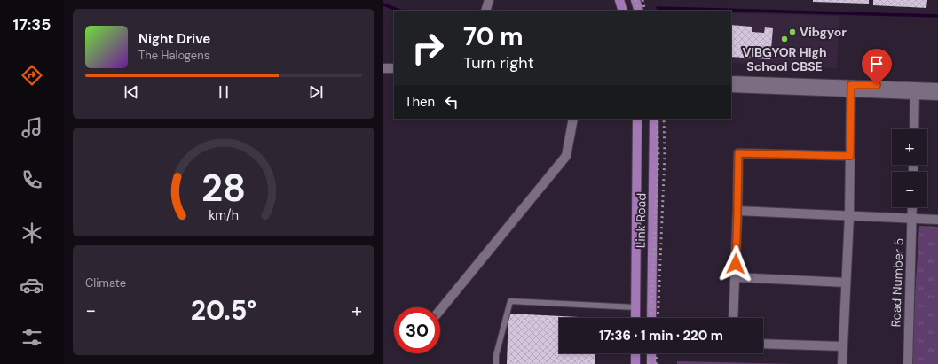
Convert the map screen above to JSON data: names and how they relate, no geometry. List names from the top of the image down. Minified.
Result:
{"streets":{"main road":["Link Road"],"street":["Road Number 5"]},"places":["Vibgyor","VIBGYOR High School CBSE"],"page":{"tabs":"17:35","turn":["70 m","Turn right"],"song":["Night Drive","The Halogens"],"then":"Then","map_buttons":["+","−"],"tile":"Climate","heat":["−","20.5°","+"],"limit":"30","trip":"17:36 · 1 min · 220 m","gauge":["28","km/h"]}}
